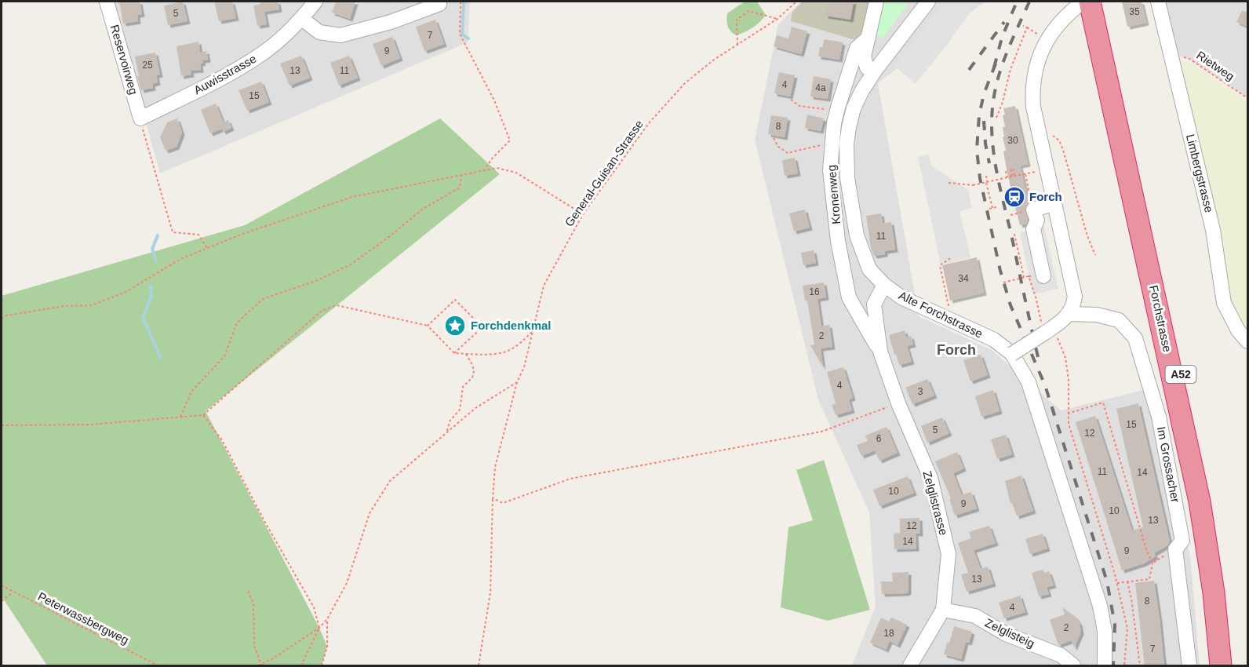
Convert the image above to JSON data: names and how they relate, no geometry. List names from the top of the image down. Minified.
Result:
{"streets":{"highway":["Forchstrasse","A52"],"street":["Reservoirweg","Auwisstrasse","Limbergstrasse","Kronenweg","Alte Forchstrasse","Im Grossacher","Zelglistrasse","Zelglisteig"],"path":["Rietweg","General-Guisan-Strasse","Peterwassbergweg"]},"crossings":[["Reservoirweg","Auwisstrasse"],["Rietweg","Limbergstrasse"],["Kronenweg","Alte Forchstrasse"],["Kronenweg","Zelglistrasse"],["Alte Forchstrasse","Zelglistrasse"],["Zelglistrasse","Zelglisteig"]],"districts":["Forch"],"places":{"station":["Forch"],"place":["Forchdenkmal"]},"house_numbers":["35","5","7","9","25","13","11","4","4a","15","8","30","11","34","16","2","4","3","15","5","12","6","11","14","10","9","10","13","12","14","9","13","8","4","2","18","7"]}
